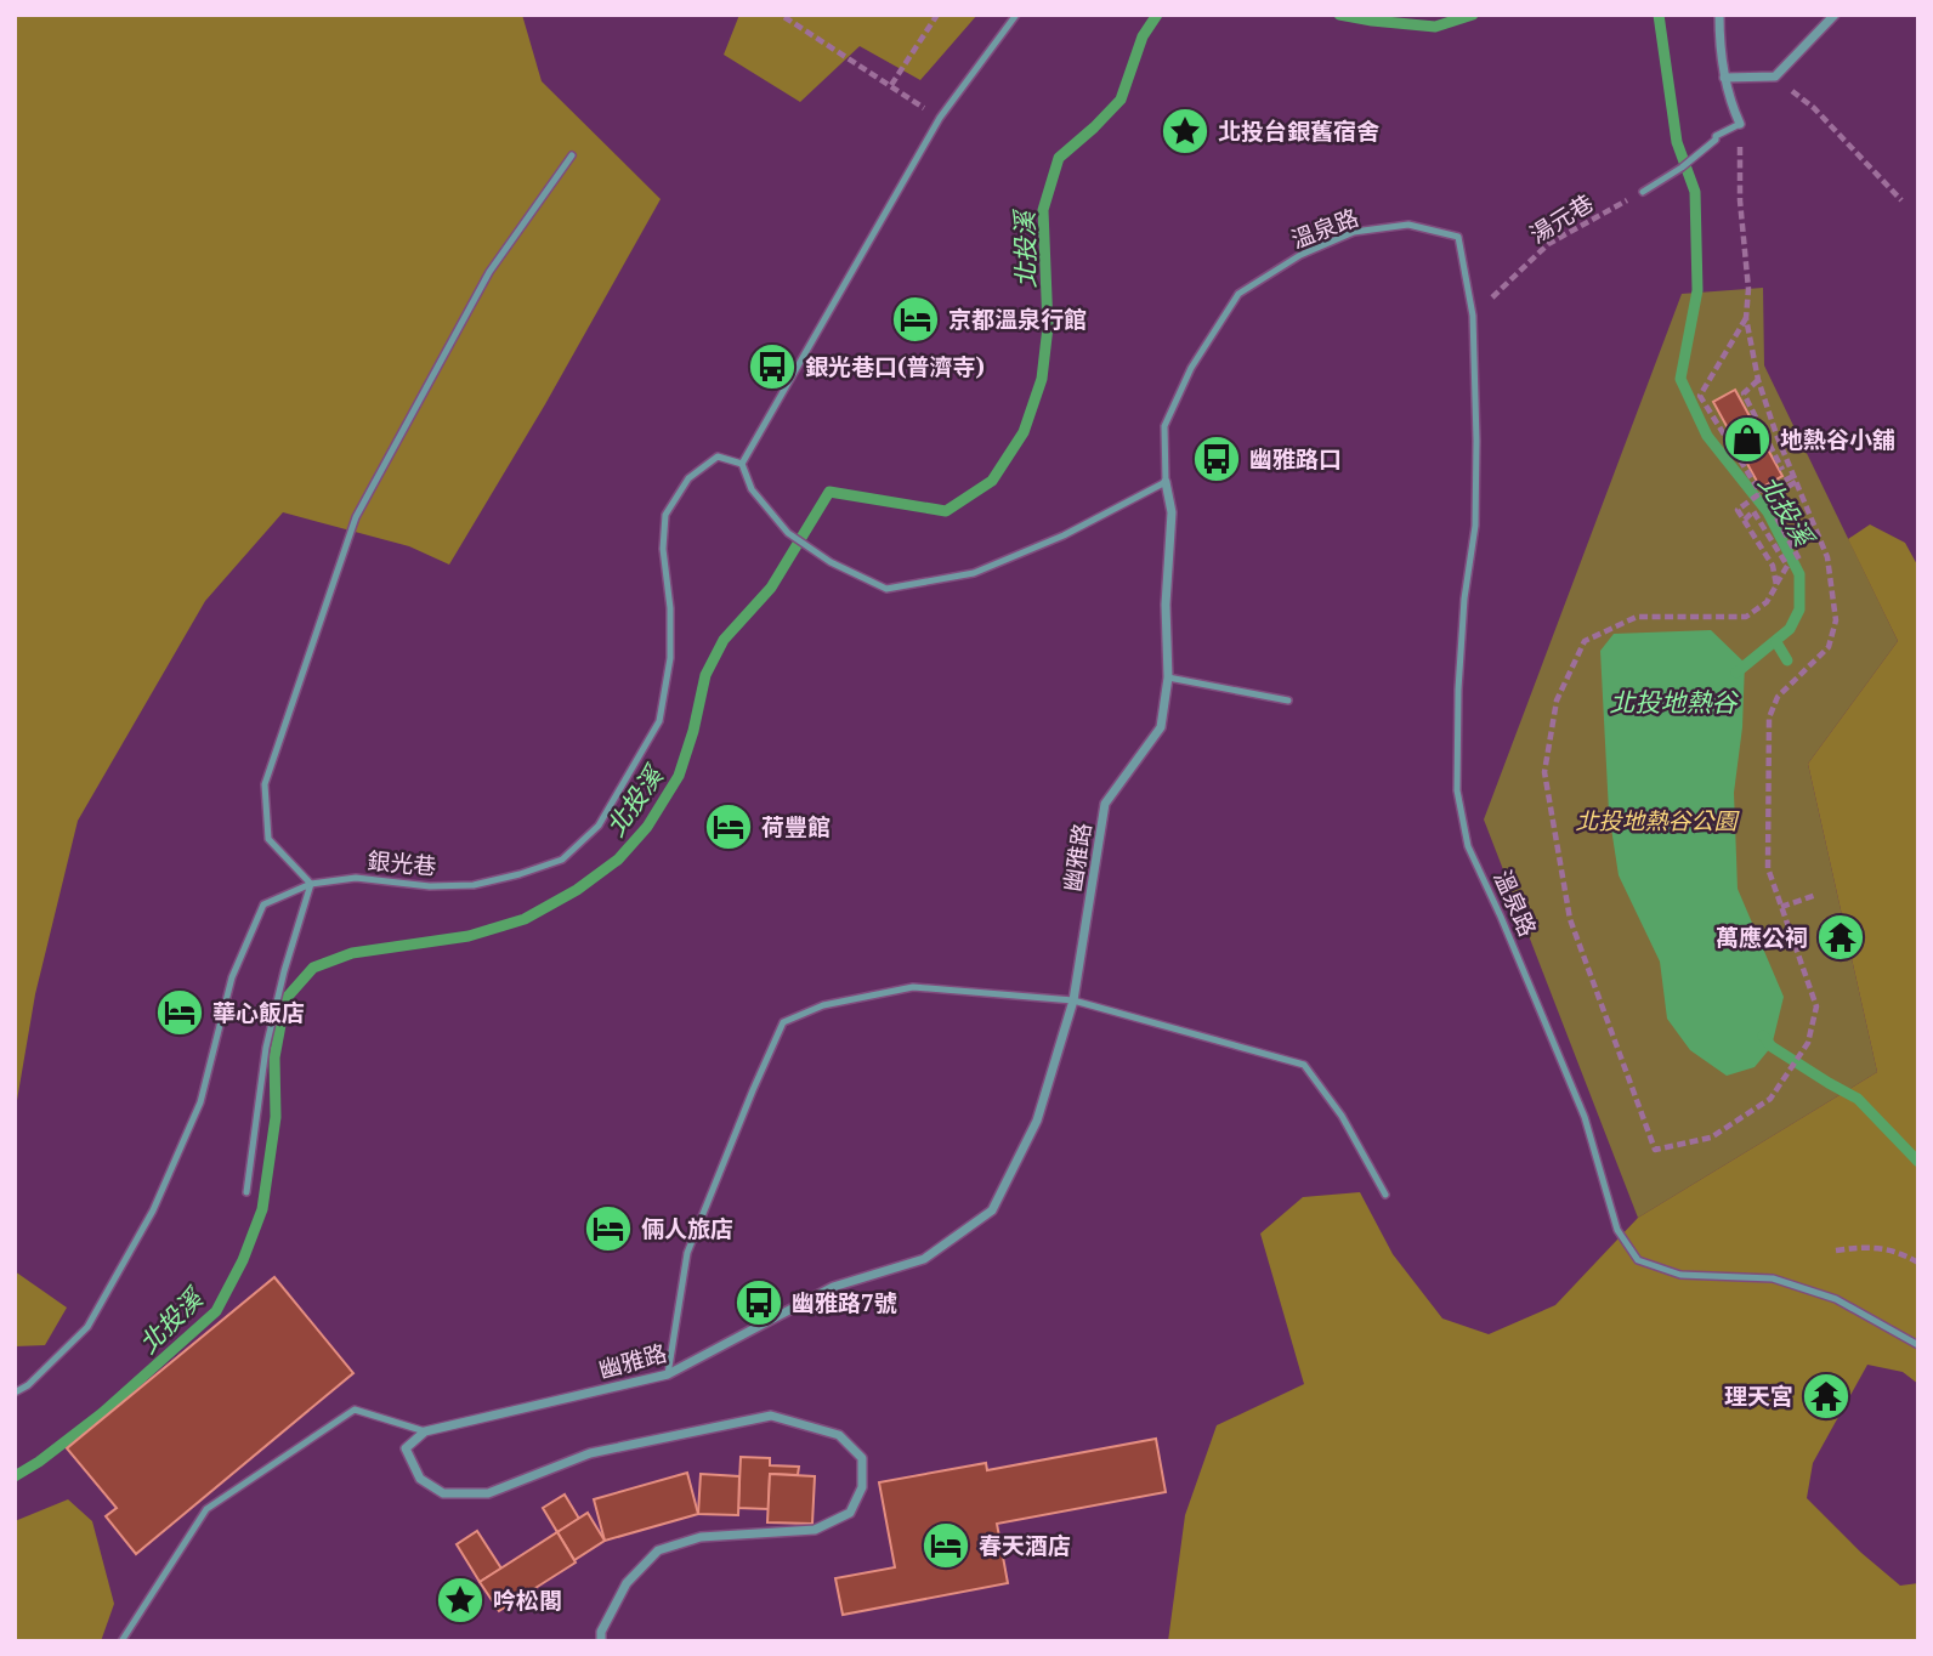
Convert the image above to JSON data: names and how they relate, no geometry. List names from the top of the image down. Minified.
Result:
{"streets":{"street":["幽雅路"],"lane":["溫泉路","銀光巷"],"path":["湯元巷"]},"crossings":[["湯元巷","溫泉路"],["溫泉路","幽雅路"]],"water":["北投溪","北投地熱谷"],"parks":["北投地熱谷公園"],"places":{"place":["北投台銀舊宿舍","吟松閣"],"hotel":["京都溫泉行館","荷豐館","華心飯店","倆人旅店","春天酒店"],"bus stop":["銀光巷口(普濟寺)","幽雅路口","幽雅路7號"],"shop":["地熱谷小舖"],"temple":["萬應公祠","理天宮"]}}
